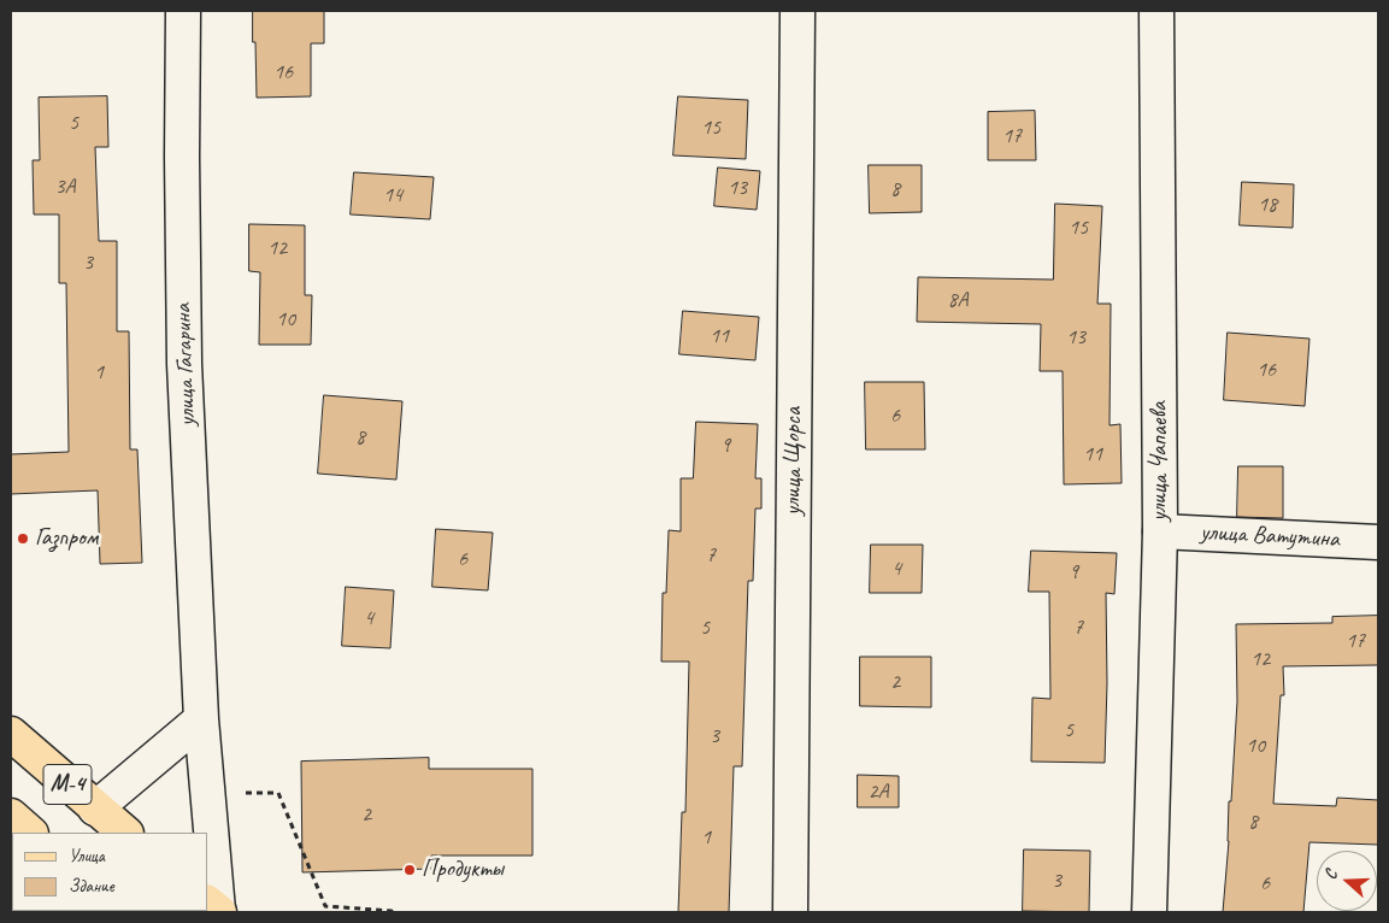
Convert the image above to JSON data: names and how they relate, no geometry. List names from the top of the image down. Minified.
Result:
{"streets":{"main road":["М-4"],"street":["улица Гагарина","улица Щорса","улица Чапаева","улица Ватутина"]},"crossings":[["улица Чапаева","улица Ватутина"]],"places":["Газпром","Продукты"],"house_numbers":["16","5","15","17","3А","13","8","14","18","15","12","3","8А","10","11","13","16","1","6","8","9","11","7","6","4","9","4","5","7","17","12","2","5","3","10","2А","2","8","1","3","6"],"legend":["Улица","Здание"],"north":"left"}
